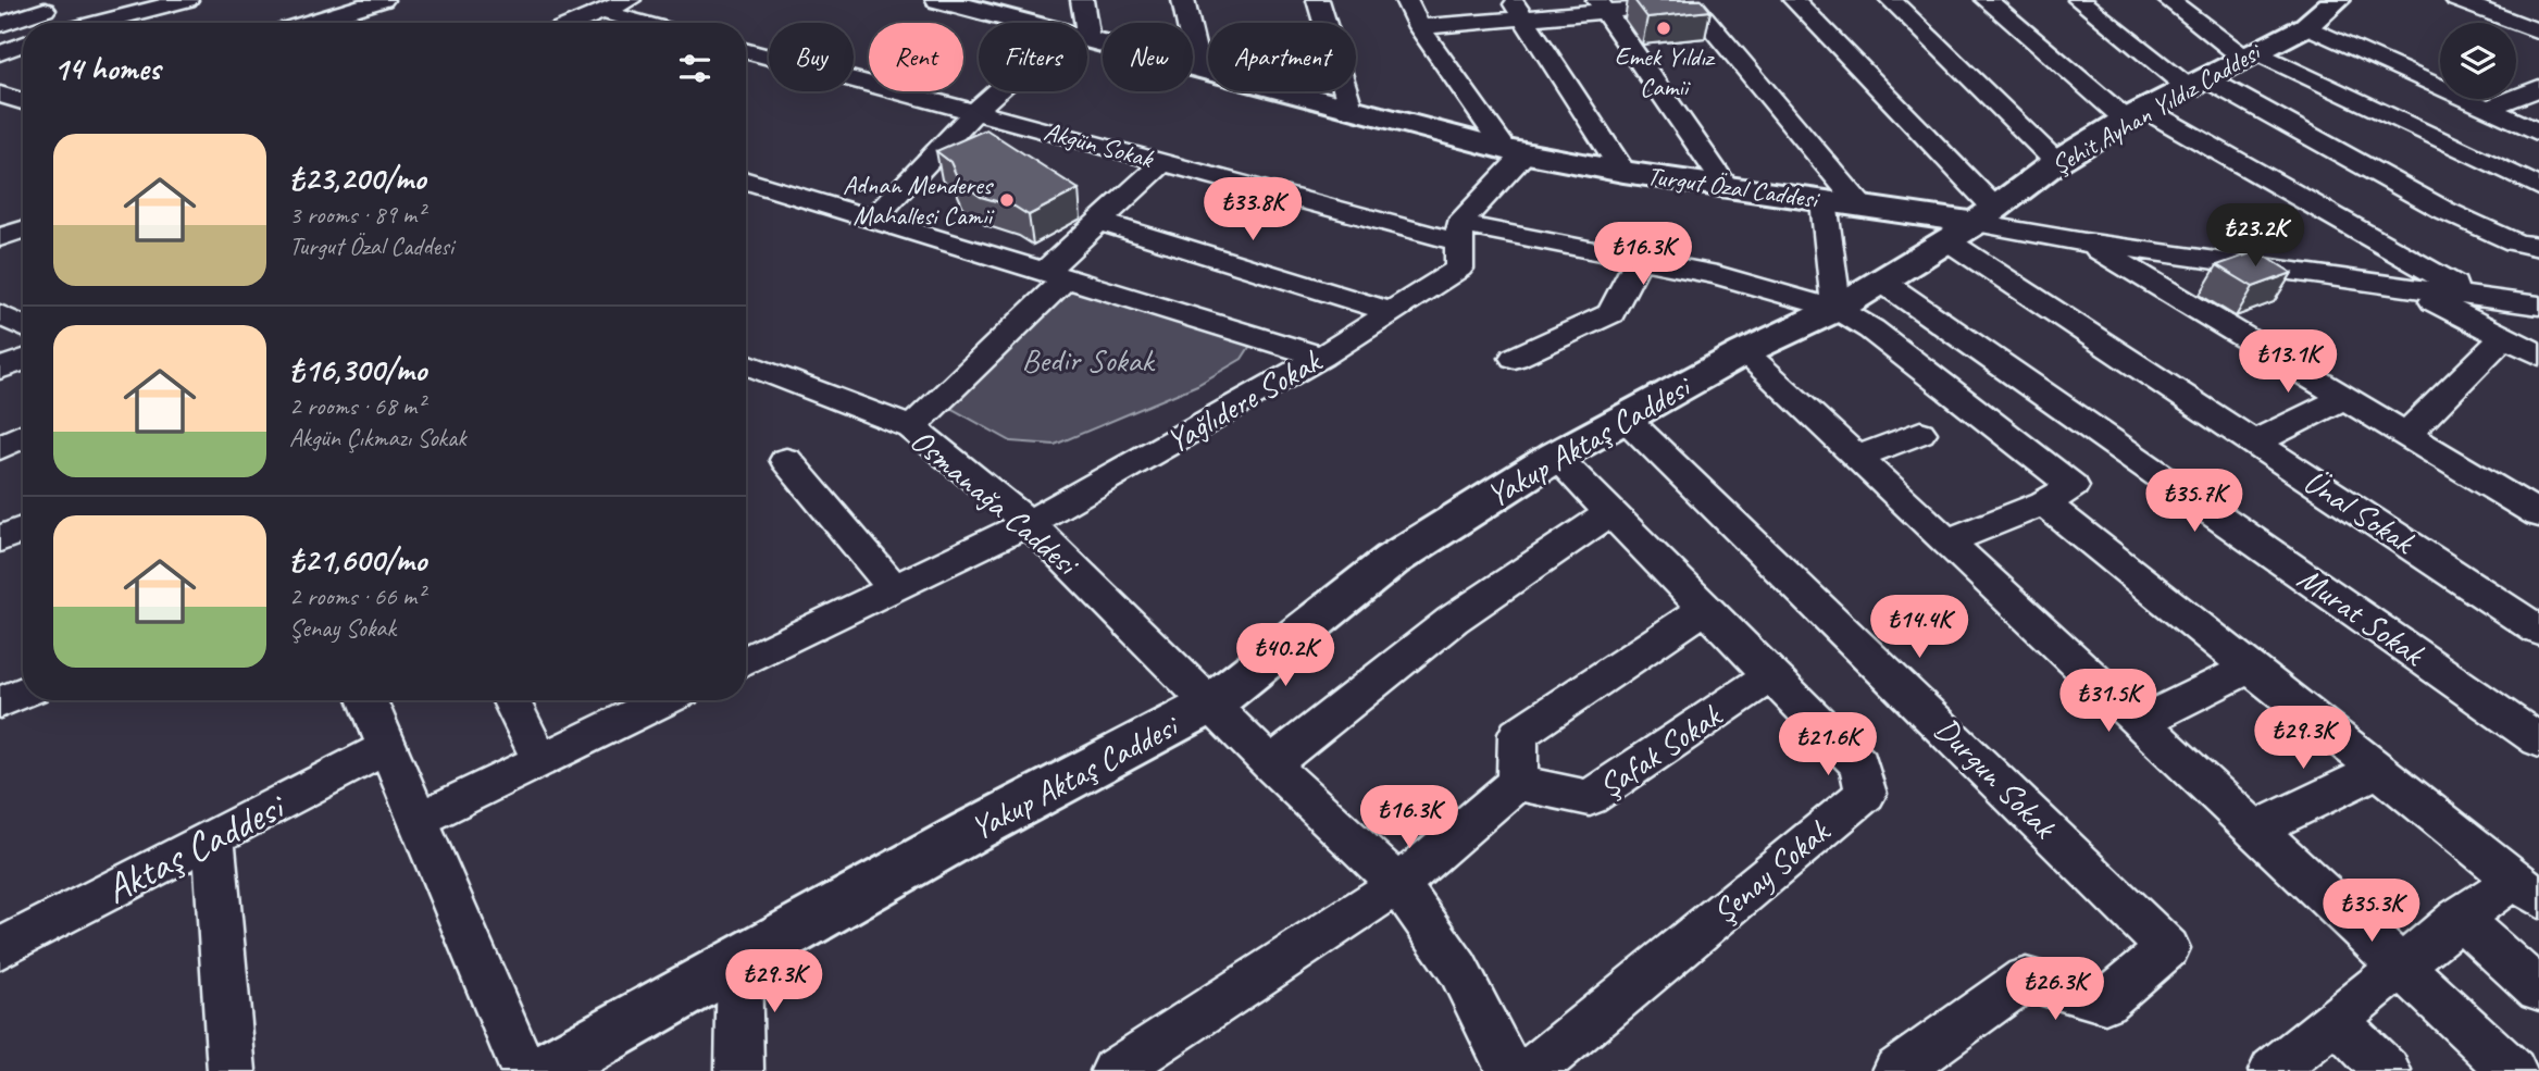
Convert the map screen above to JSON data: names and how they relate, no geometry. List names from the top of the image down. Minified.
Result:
{"streets":{"main road":["Şehit Ayhan Yıldız Caddesi","Turgut Özal Caddesi","Yakup Aktaş Caddesi"],"street":["Akgün Sokak","Yağlıdere Sokak","Osmanağa Caddesi","Ünal Sokak","Murat Sokak","Şafak Sokak","Durgun Sokak","Aktaş Caddesi","Şenay Sokak"]},"crossings":[["Şehit Ayhan Yıldız Caddesi","Turgut Özal Caddesi"],["Şehit Ayhan Yıldız Caddesi","Yakup Aktaş Caddesi"],["Şehit Ayhan Yıldız Caddesi","Ünal Sokak"],["Akgün Sokak","Yağlıdere Sokak"],["Akgün Sokak","Yakup Aktaş Caddesi"],["Turgut Özal Caddesi","Yağlıdere Sokak"],["Turgut Özal Caddesi","Yakup Aktaş Caddesi"],["Turgut Özal Caddesi","Ünal Sokak"],["Yağlıdere Sokak","Osmanağa Caddesi"],["Yakup Aktaş Caddesi","Osmanağa Caddesi"],["Yakup Aktaş Caddesi","Ünal Sokak"],["Yakup Aktaş Caddesi","Murat Sokak"],["Yakup Aktaş Caddesi","Durgun Sokak"],["Yakup Aktaş Caddesi","Şenay Sokak"],["Şafak Sokak","Şenay Sokak"]],"parks":["Bedir Sokak"],"places":["Emek Yıldız Camii","Adnan Menderes Mahallesi Camii"],"page":{"chip":["Buy","Rent","Filters","New","Apartment"],"heading":"14 homes","list":[{"name":"₺23,200/mo","note":"3 rooms · 89 m² · Turgut Özal Caddesi"},{"name":"₺16,300/mo","note":"2 rooms · 68 m² · Akgün Çıkmazı Sokak"},{"name":"₺21,600/mo","note":"2 rooms · 66 m² · Şenay Sokak"}],"price":["₺33.8K","₺23.2K","₺16.3K","₺13.1K","₺35.7K","₺14.4K","₺40.2K","₺31.5K","₺29.3K","₺21.6K","₺16.3K","₺35.3K","₺29.3K","₺26.3K"]}}
